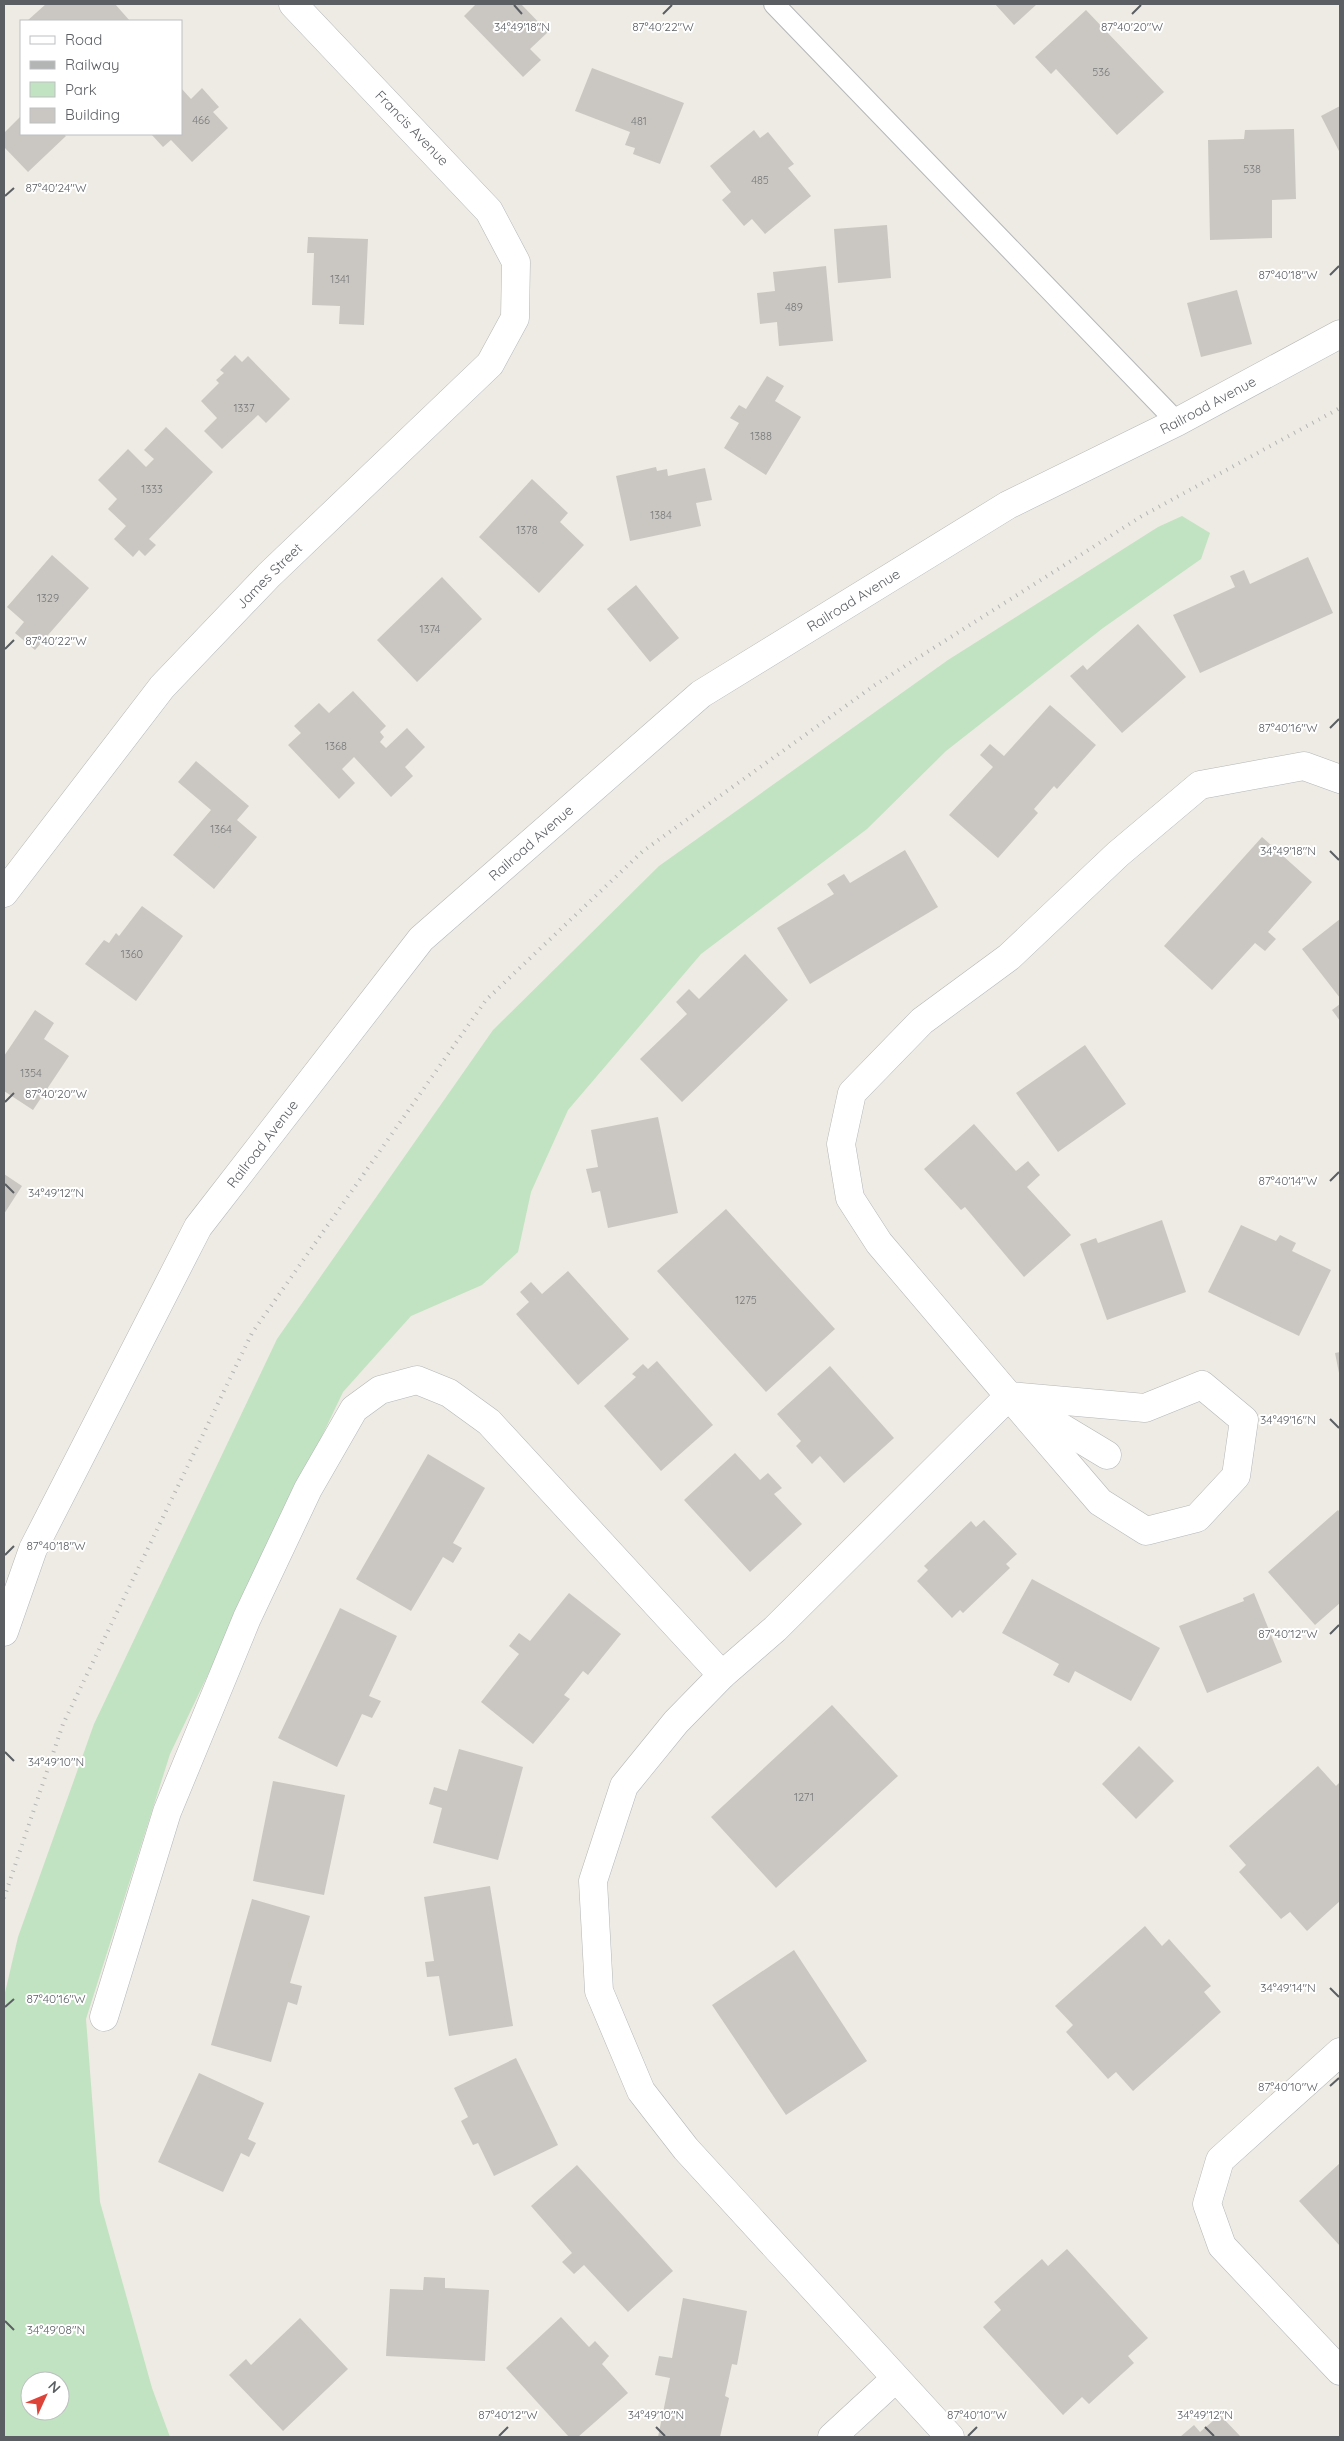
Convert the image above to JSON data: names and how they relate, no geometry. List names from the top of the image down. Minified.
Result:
{"streets":{"street":["Francis Avenue","Railroad Avenue","James Street"]},"crossings":[["Francis Avenue","James Street"]],"house_numbers":["536","466","481","538","485","1341","489","1337","1388","1333","1384","1378","1329","1374","1368","1364","1360","1354","1275","1271"],"legend":["Road","Railway","Park","Building"],"north":"top right","coordinates":["87°40'22\"W","87°40'20\"W","34°49'18\"N","87°40'24\"W","87°40'18\"W","87°40'16\"W","87°40'14\"W","34°49'12\"N","34°49'16\"N","87°40'12\"W","34°49'10\"N","34°49'14\"N","87°40'10\"W","34°49'08\"N"]}
